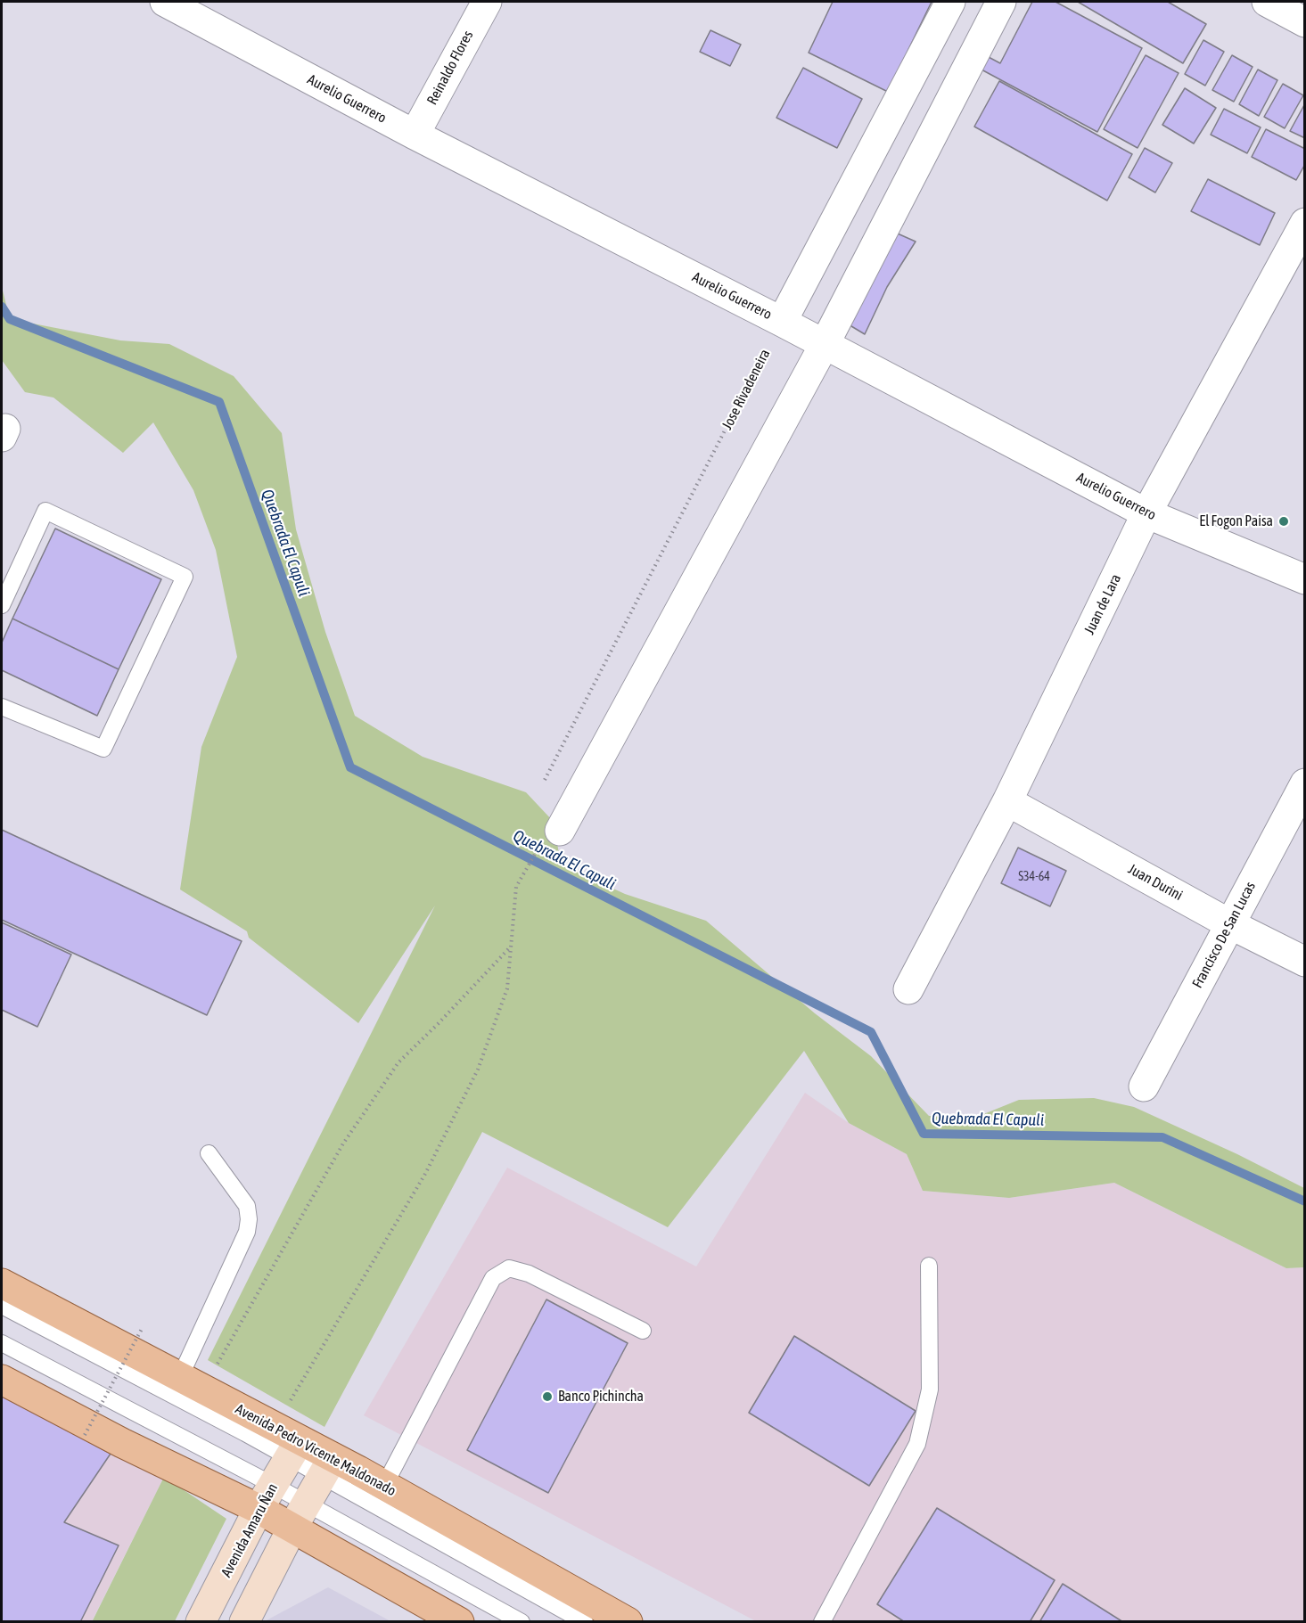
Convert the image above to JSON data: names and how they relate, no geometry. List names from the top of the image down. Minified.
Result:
{"streets":{"main road":["Avenida Pedro Vicente Maldonado","Avenida Amaru Ñan"],"street":["Reinaldo Flores","Aurelio Guerrero","Juan de Lara","Juan Durini","Francisco De San Lucas"],"path":["Jose Rivadeneira"]},"crossings":[["Reinaldo Flores","Aurelio Guerrero"],["Aurelio Guerrero","Jose Rivadeneira"],["Aurelio Guerrero","Juan de Lara"],["Juan de Lara","Juan Durini"],["Juan Durini","Francisco De San Lucas"],["Avenida Pedro Vicente Maldonado","Avenida Amaru Ñan"]],"water":["Quebrada El Capuli"],"places":["El Fogon Paisa","Banco Pichincha"],"house_numbers":["S34-64"]}
